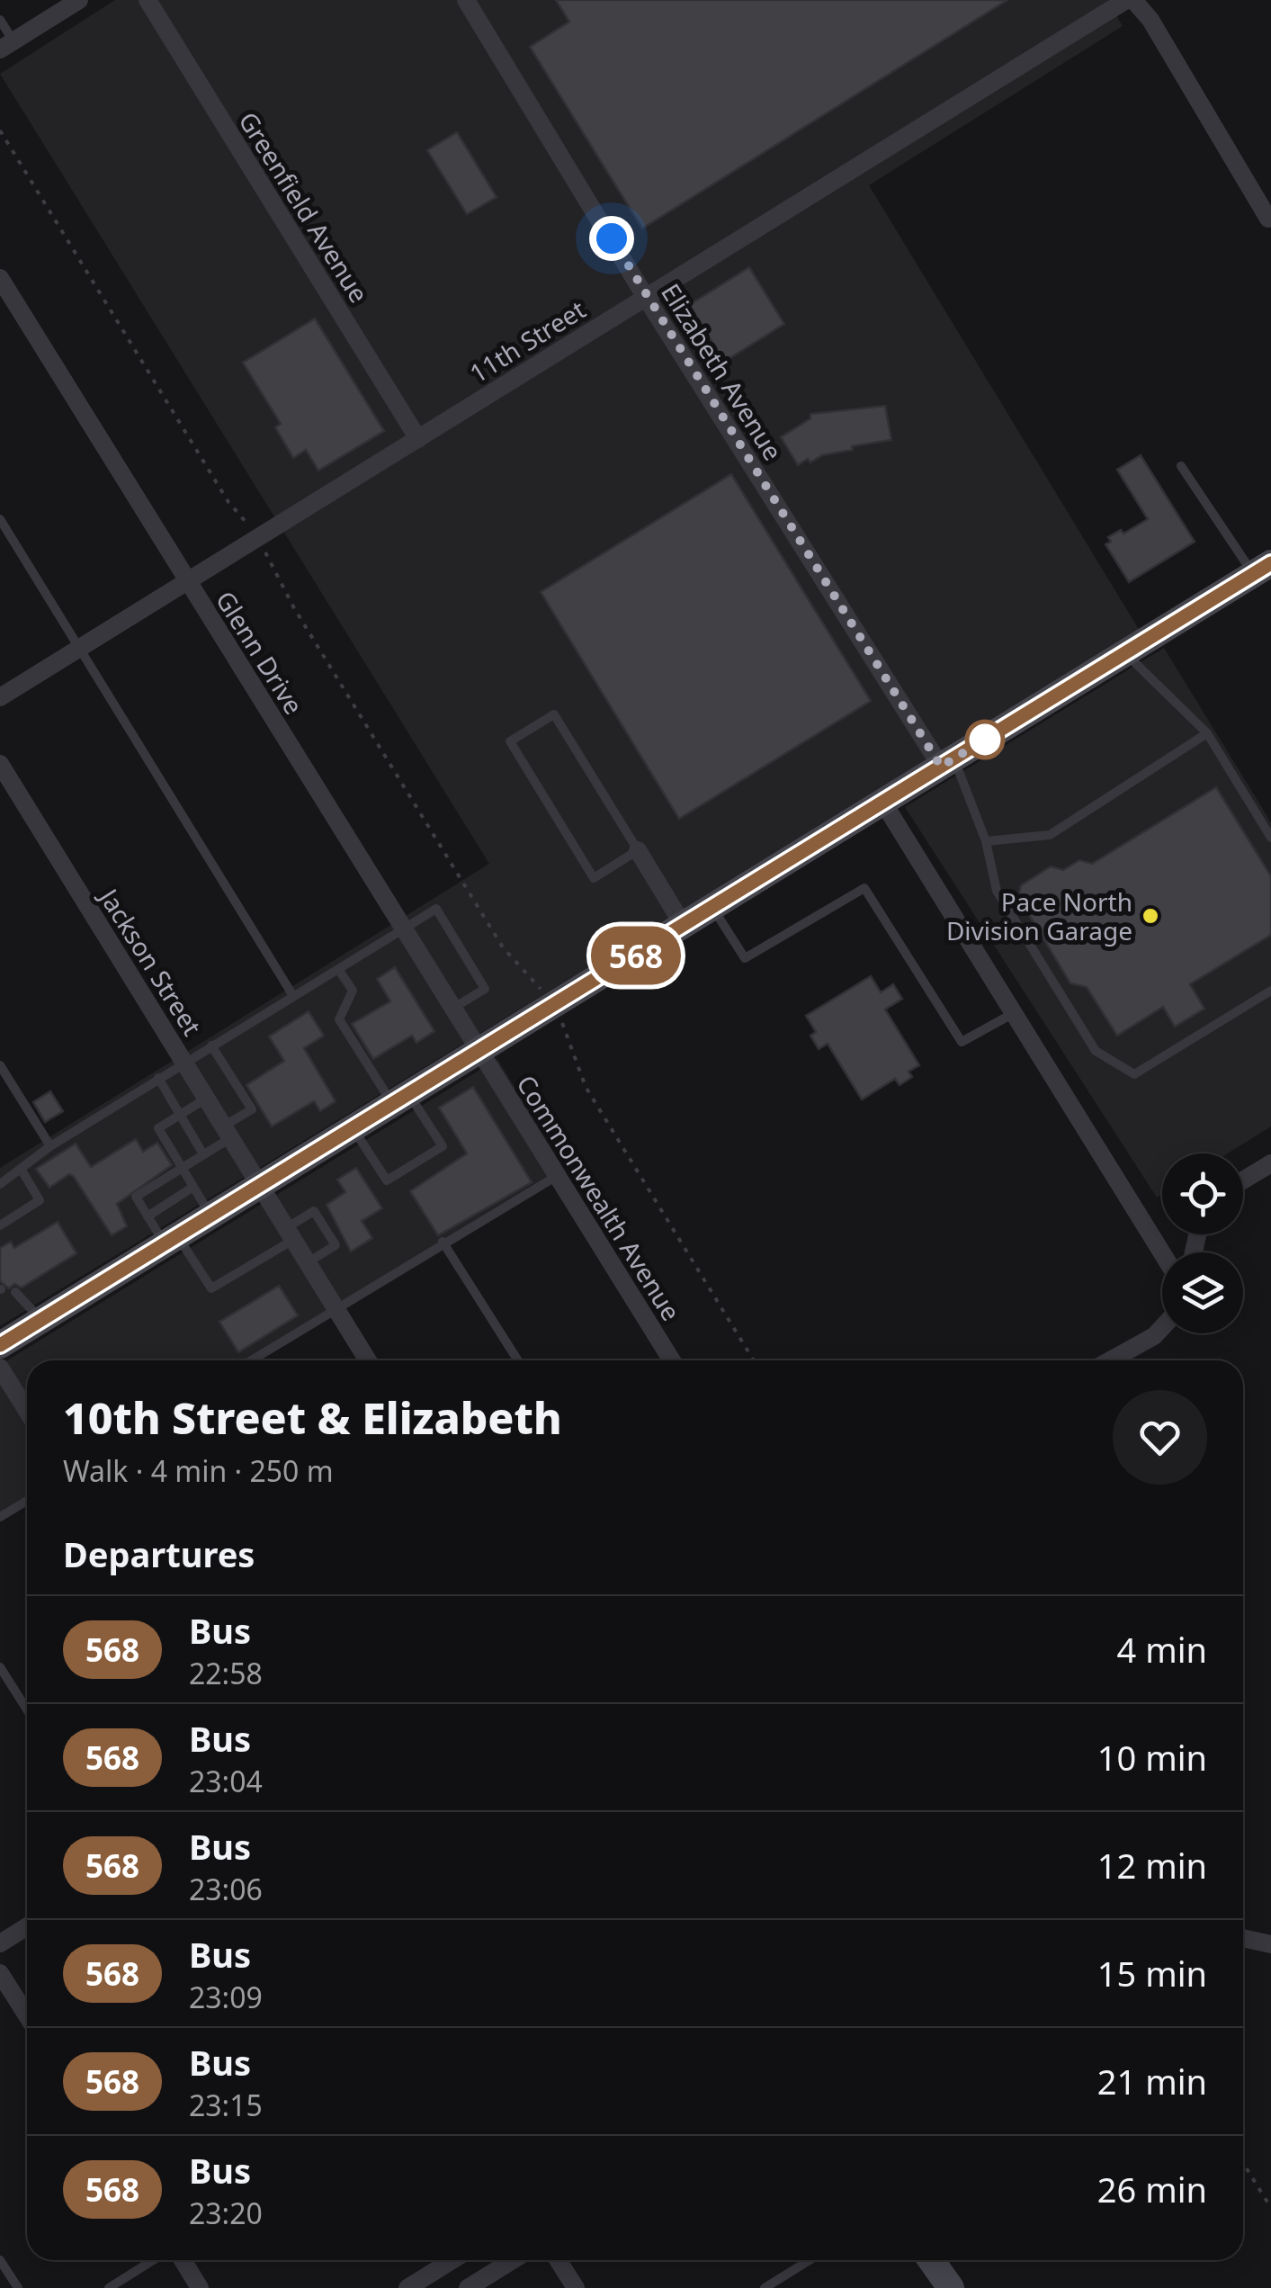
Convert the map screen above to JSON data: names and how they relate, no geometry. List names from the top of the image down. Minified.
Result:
{"streets":{"street":["Greenfield Avenue","11th Street","Elizabeth Avenue","Glenn Drive","Jackson Street","Commonwealth Avenue"]},"crossings":[["Greenfield Avenue","11th Street"],["11th Street","Elizabeth Avenue"],["11th Street","Glenn Drive"],["Glenn Drive","Commonwealth Avenue"]],"places":["Pace North Division Garage"],"lines":["bus line 568"],"page":{"on_map":"568","heading":[["10th Street & Elizabeth","Walk · 4 min · 250 m"],"Departures"],"list":[{"mark":"568","name":"Bus","note":"22:58","value":"4 min"},{"mark":"568","name":"Bus","note":"23:04","value":"10 min"},{"mark":"568","name":"Bus","note":"23:06","value":"12 min"},{"mark":"568","name":"Bus","note":"23:09","value":"15 min"},{"mark":"568","name":"Bus","note":"23:15","value":"21 min"},{"mark":"568","name":"Bus","note":"23:20","value":"26 min"}]}}
